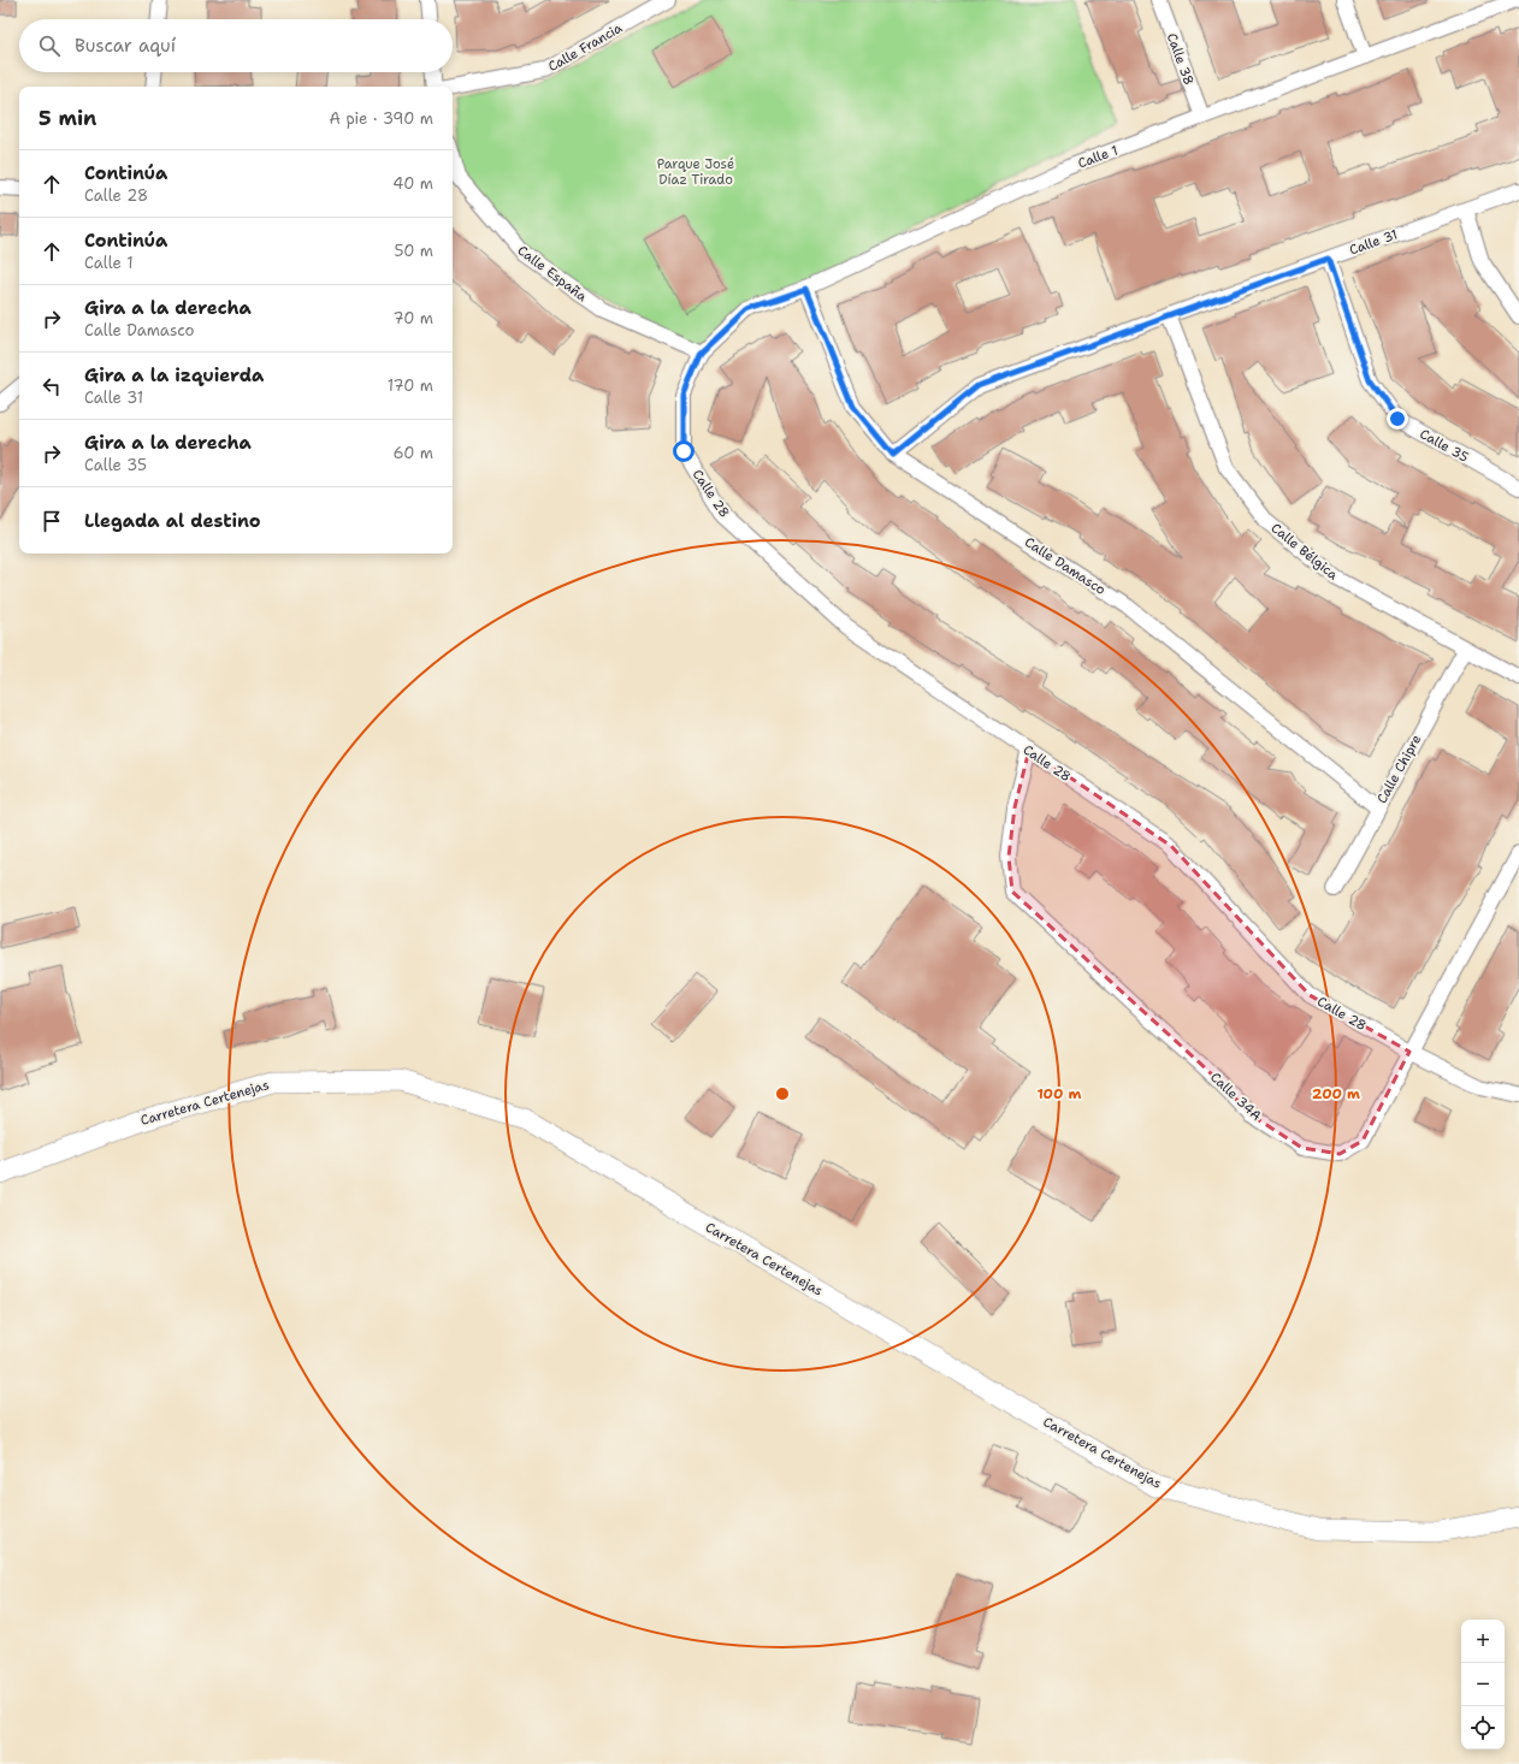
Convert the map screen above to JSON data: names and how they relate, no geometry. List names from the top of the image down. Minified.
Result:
{"streets":{"main road":["Carretera Certenejas"],"street":["Calle Francia","Calle 38","Calle 1","Calle 31","Calle España","Calle 35","Calle 28","Calle Bélgica","Calle Damasco","Calle Chipre","Calle 34A"]},"crossings":[["Calle 38","Calle 1"],["Calle 1","Calle España"],["Calle 1","Calle 28"],["Calle 1","Calle Damasco"],["Calle 31","Calle 35"],["Calle 31","Calle Bélgica"],["Calle 31","Calle Damasco"],["Calle España","Calle 28"],["Calle 28","Calle 34A"],["Calle Bélgica","Calle Chipre"],["Calle Damasco","Calle Chipre"]],"parks":["Parque José Díaz Tirado"],"page":{"search":"Buscar aquí","heading":["5 min","A pie · 390 m"],"list":[["Continúa","Calle 28","40 m"],["Continúa","Calle 1","50 m"],["Gira a la derecha","Calle Damasco","70 m"],["Gira a la izquierda","Calle 31","170 m"],["Gira a la derecha","Calle 35","60 m"],"Llegada al destino"],"map_buttons":["+","−"]},"rings":["100 m","200 m"]}
